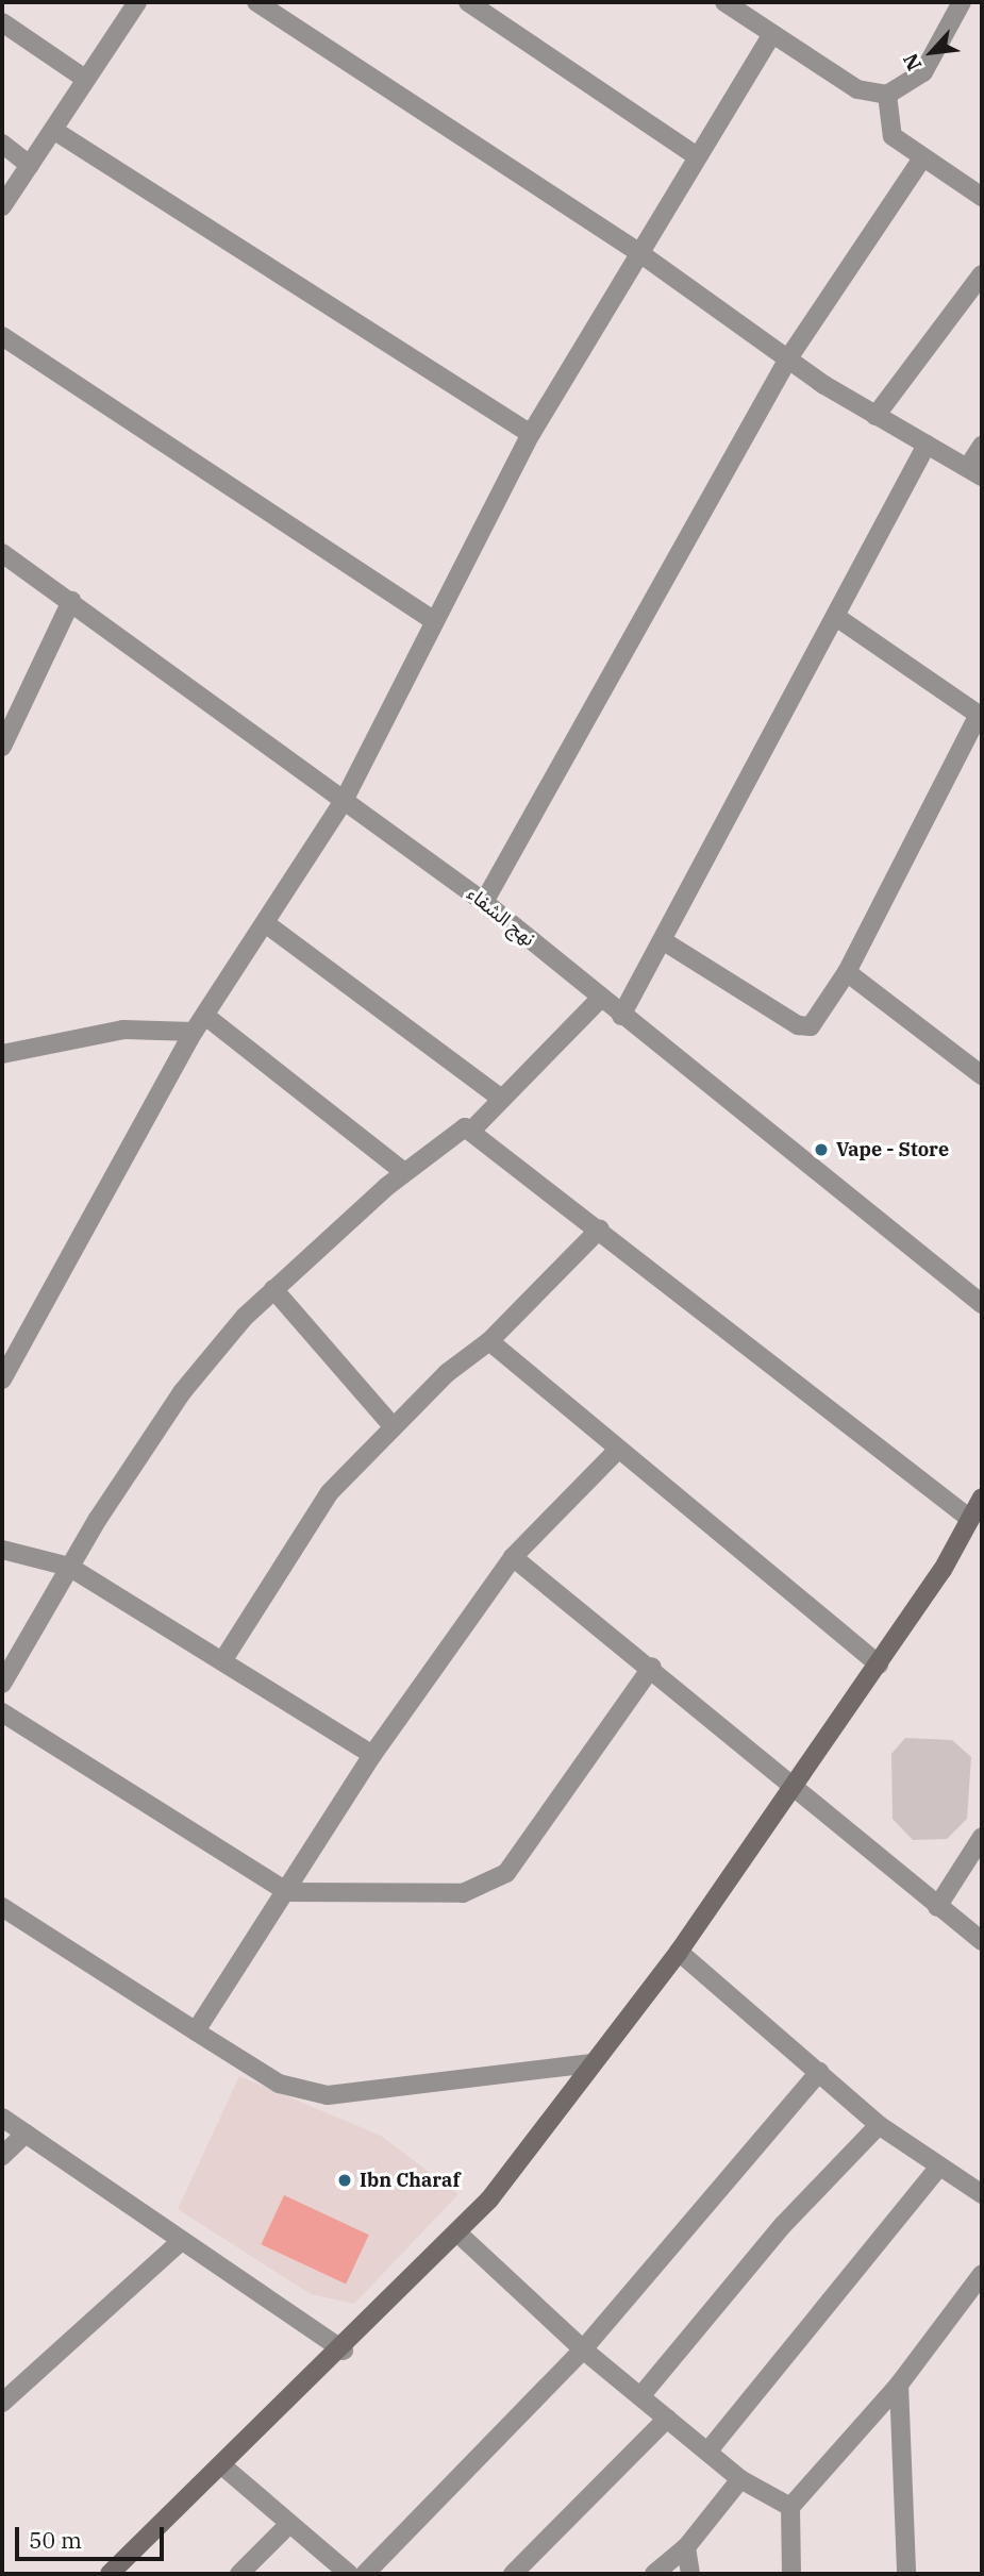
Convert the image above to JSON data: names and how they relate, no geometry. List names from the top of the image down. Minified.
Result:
{"streets":{"street":["نهج الشفاء"]},"places":["Vape - Store","Ibn Charaf"],"scale_bar":"50 m","north":"bottom left"}
